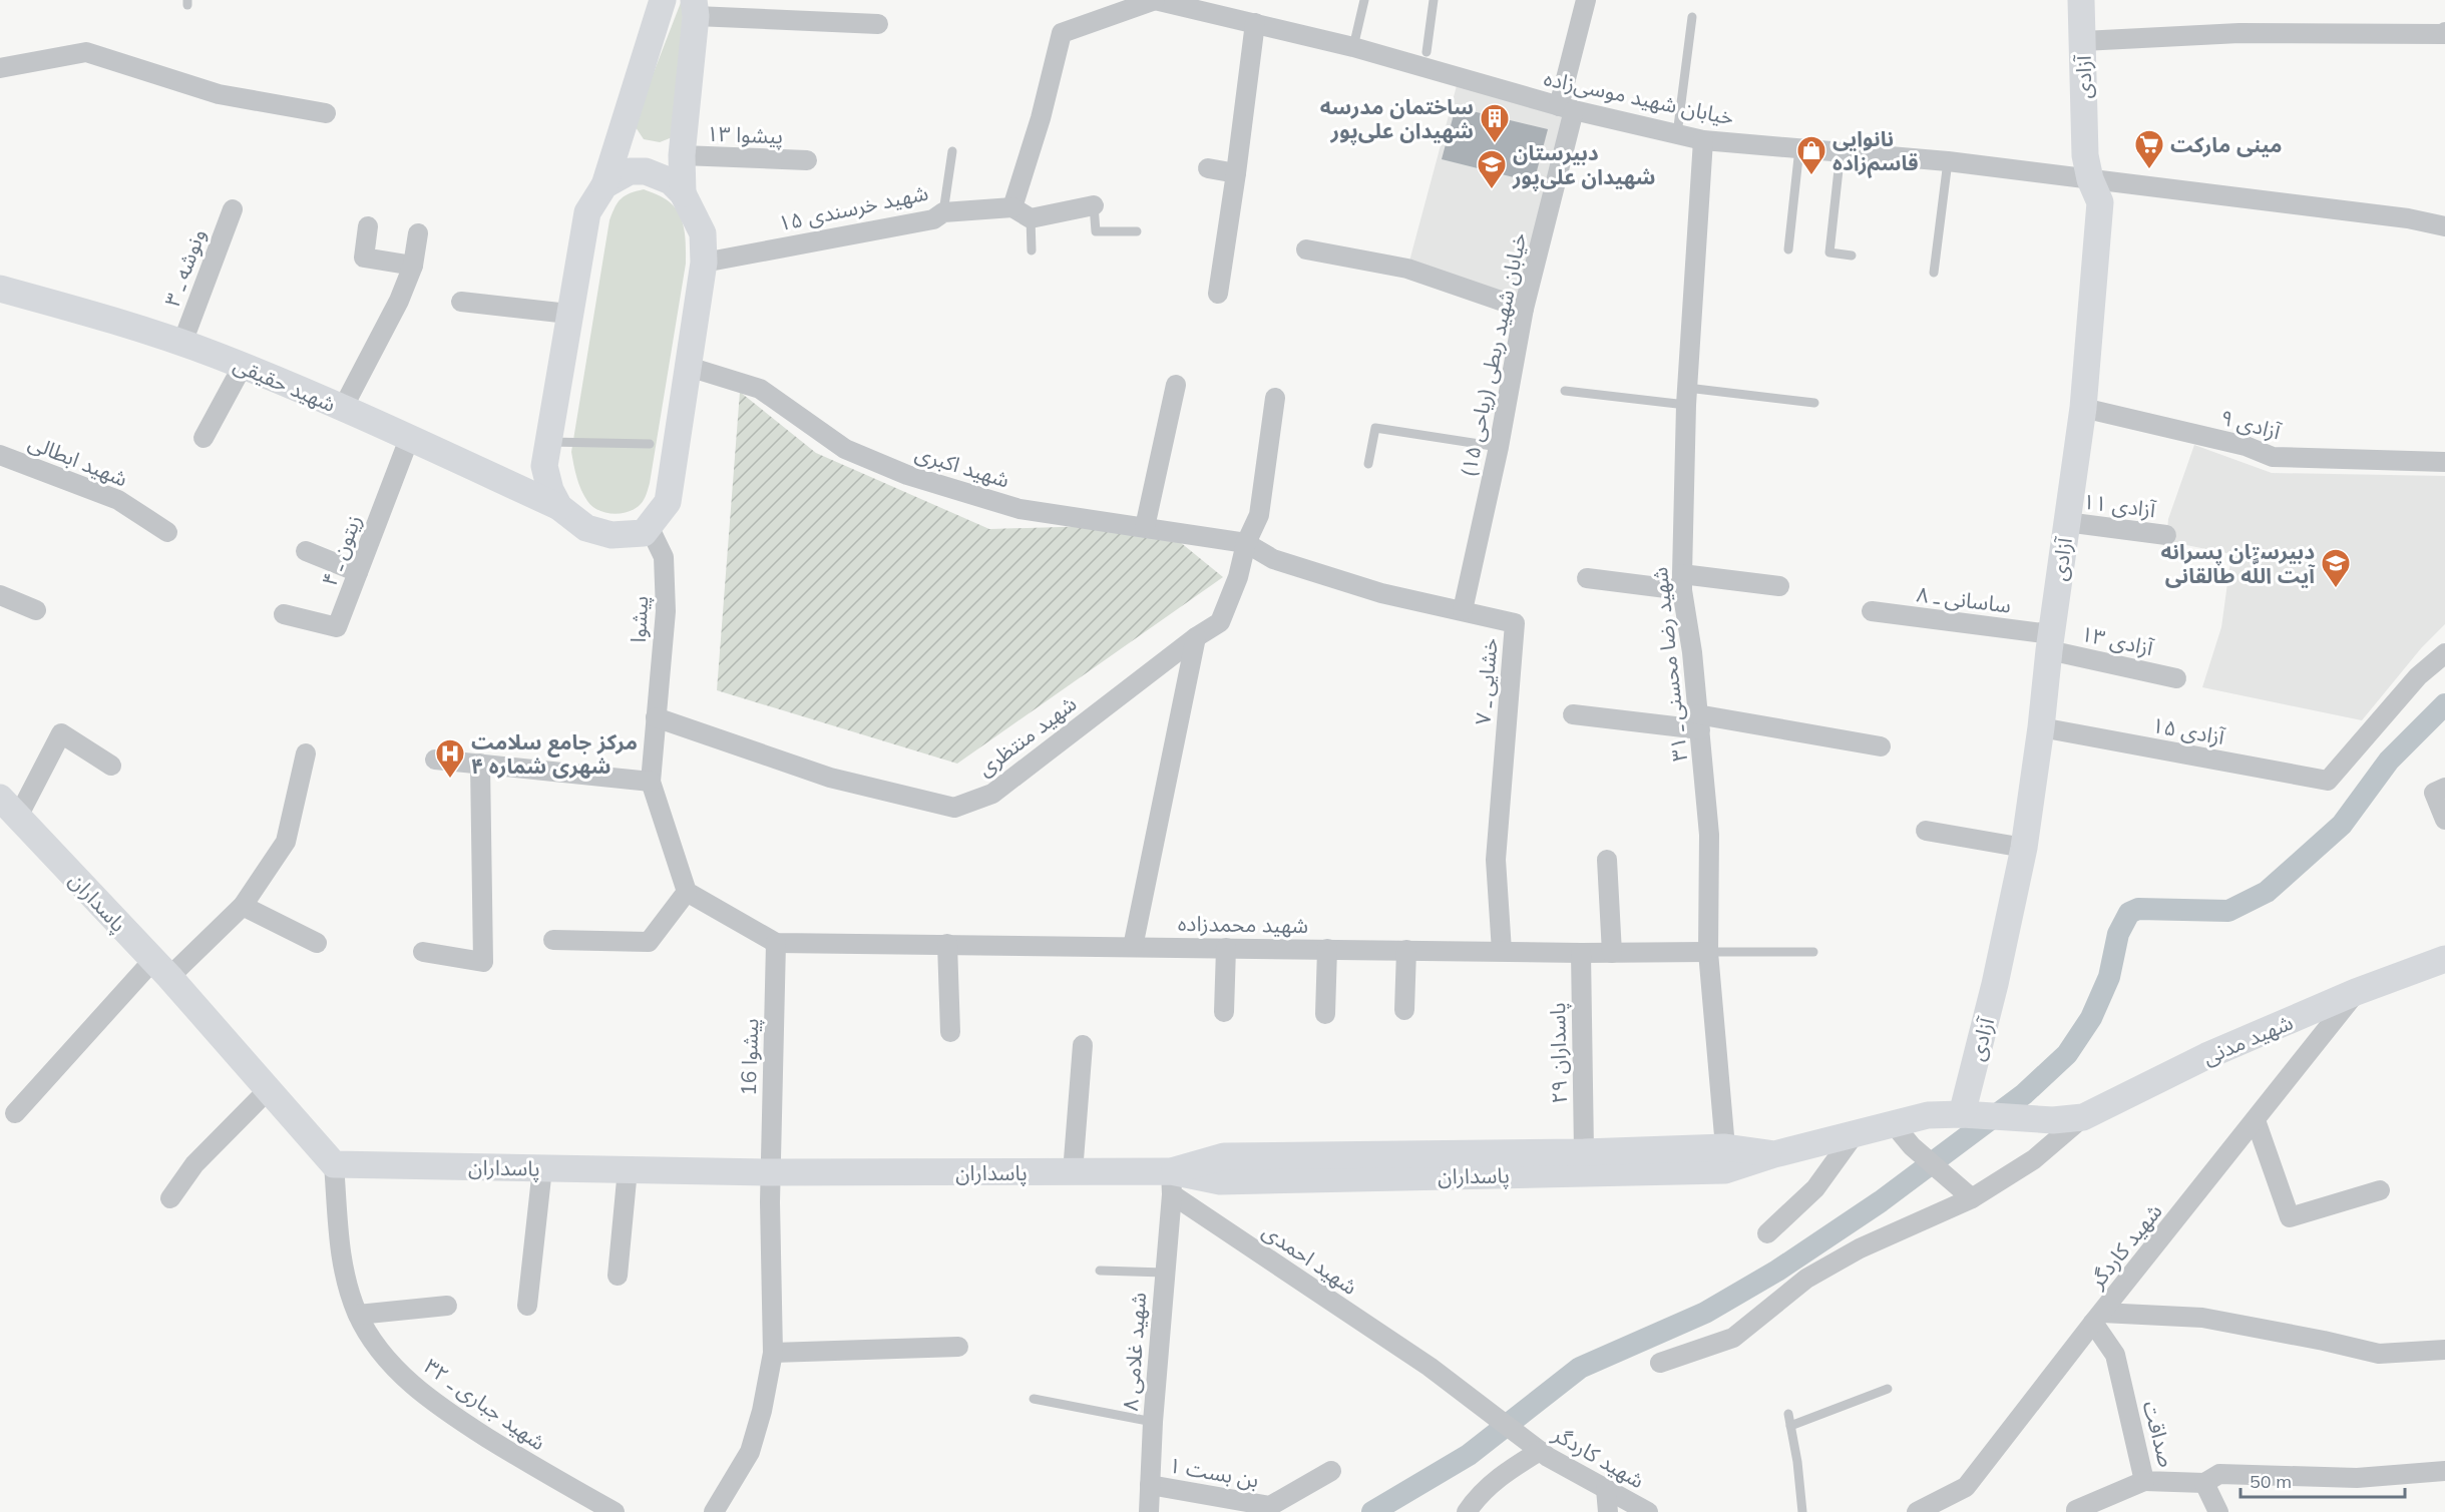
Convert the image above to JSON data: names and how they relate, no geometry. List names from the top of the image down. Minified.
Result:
{"streets":{"street":["آزادی","خیابان شهید موسی‌زاده","پیشوا ۱۳","شهید خرسندی ۱۵","ونوشه ـ ۳","خیابان شهید ربطی (ریاحی ۱۵)","شهید حقیقی","آزادی ۹","شهید ابطالی","شهید اکبری","آزادی ۱۱","زیتون ـ ۴","ساسانی ـ ۸","پیشوا","آزادی ۱۳","شهید رضا محسنی ـ ۳۱","خشایی ـ ۷","آزادی ۱۵","شهید منتظری","پاسداران","شهید محمدزاده","شهید مدنی","پاسداران ۲۹","پیشوا 16","شهید کاردگر","شهید احمدی","۸ شهید غلامی","شهید جباری ـ ۳۲","صداقت","بن بست ۱"]},"crossings":[["آزادی","خیابان شهید موسی‌زاده"],["آزادی","آزادی ۹"],["آزادی","آزادی ۱۱"],["آزادی","ساسانی ـ ۸"],["آزادی","آزادی ۱۳"],["آزادی","آزادی ۱۵"],["آزادی","پاسداران"],["آزادی","شهید مدنی"],["خیابان شهید موسی‌زاده","خیابان شهید ربطی (ریاحی ۱۵)"],["خیابان شهید موسی‌زاده","شهید رضا محسنی ـ ۳۱"],["ونوشه ـ ۳","شهید حقیقی"],["خیابان شهید ربطی (ریاحی ۱۵)","خشایی ـ ۷"],["شهید حقیقی","زیتون ـ ۴"],["شهید حقیقی","پیشوا"],["شهید اکبری","خشایی ـ ۷"],["شهید اکبری","شهید منتظری"],["ساسانی ـ ۸","آزادی ۱۳"],["پیشوا","شهید منتظری"],["شهید رضا محسنی ـ ۳۱","پاسداران"],["شهید رضا محسنی ـ ۳۱","شهید محمدزاده"],["خشایی ـ ۷","شهید منتظری"],["خشایی ـ ۷","شهید محمدزاده"],["پاسداران","شهید مدنی"],["پاسداران","پاسداران ۲۹"],["پاسداران","پیشوا 16"],["پاسداران","شهید احمدی"],["پاسداران","۸ شهید غلامی"],["پاسداران","شهید جباری ـ ۳۲"],["شهید محمدزاده","پاسداران ۲۹"],["شهید محمدزاده","پیشوا 16"],["شهید مدنی","شهید کاردگر"],["شهید کاردگر","شهید احمدی"],["شهید کاردگر","صداقت"],["شهید احمدی","۸ شهید غلامی"],["۸ شهید غلامی","بن بست ۱"]],"places":{"building":["ساختمان مدرسه شهیدان علی‌پور"],"supermarket":["مینی مارکت"],"shop":["نانوایی قاسم‌زاده"],"school or university":["دبیرستان شهیدان علی‌پور","دبیرستان پسرانه آیت اللَّه طالقانی"],"hospital":["مرکز جامع سلامت شهری شماره ۴"]},"scale_bar":"50 m"}
